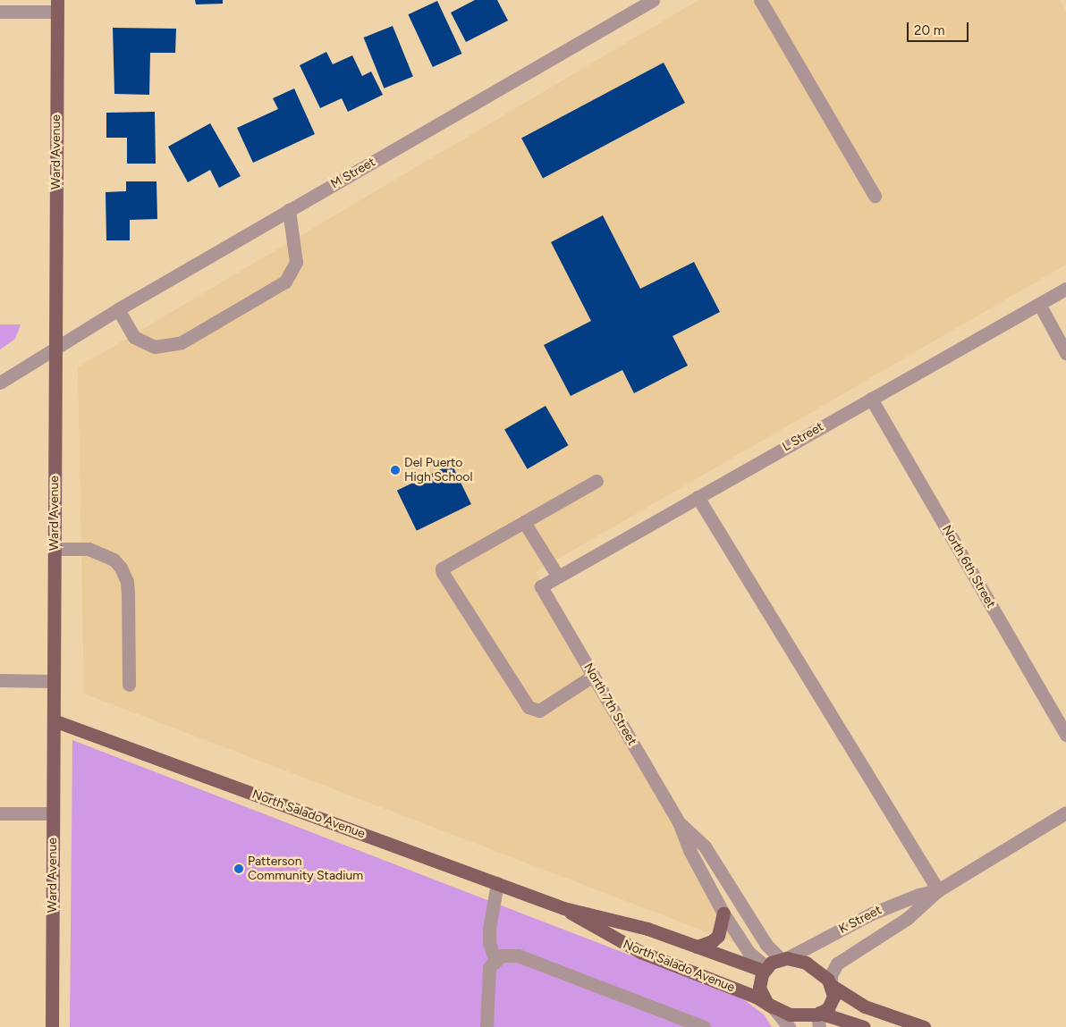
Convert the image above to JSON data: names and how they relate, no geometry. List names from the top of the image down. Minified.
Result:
{"streets":{"main road":["Ward Avenue","North Salado Avenue"],"street":["M Street","L Street","North 6th Street","North 7th Street","K Street"]},"crossings":[["Ward Avenue","M Street"],["Ward Avenue","North Salado Avenue"],["L Street","North 6th Street"],["L Street","North 7th Street"],["North 7th Street","North Salado Avenue"],["North 7th Street","K Street"],["North Salado Avenue","K Street"]],"places":["Del Puerto High School","Patterson Community Stadium"],"scale_bar":"20 m"}
